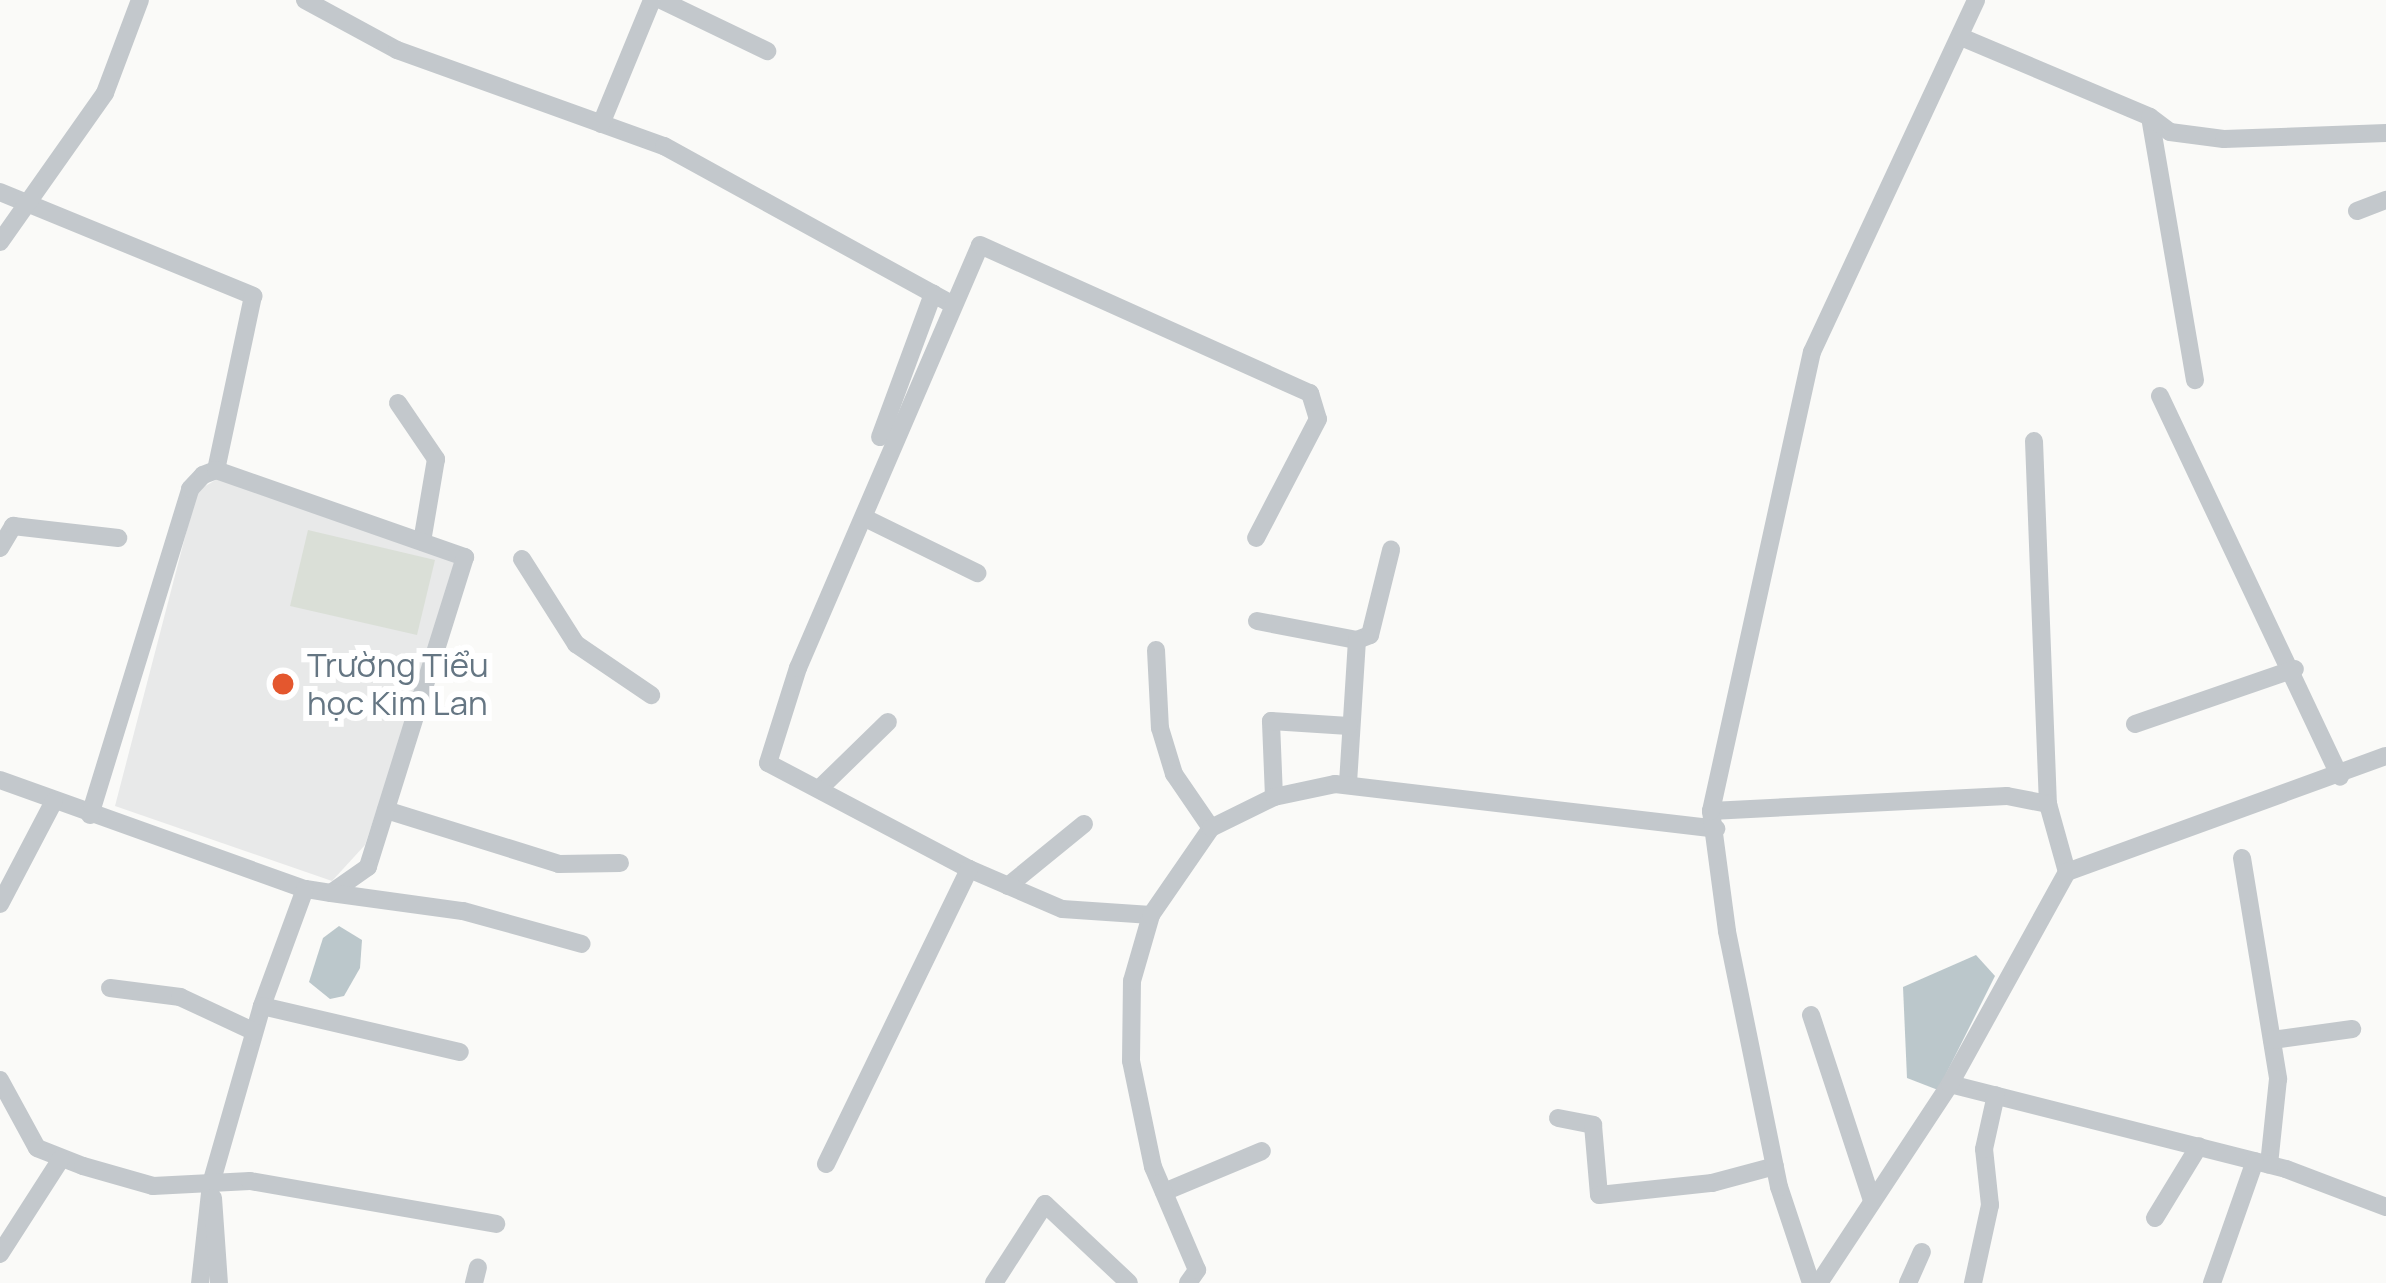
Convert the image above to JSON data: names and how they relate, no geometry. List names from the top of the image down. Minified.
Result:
{"places":["Trường Tiểu học Kim Lan"]}
